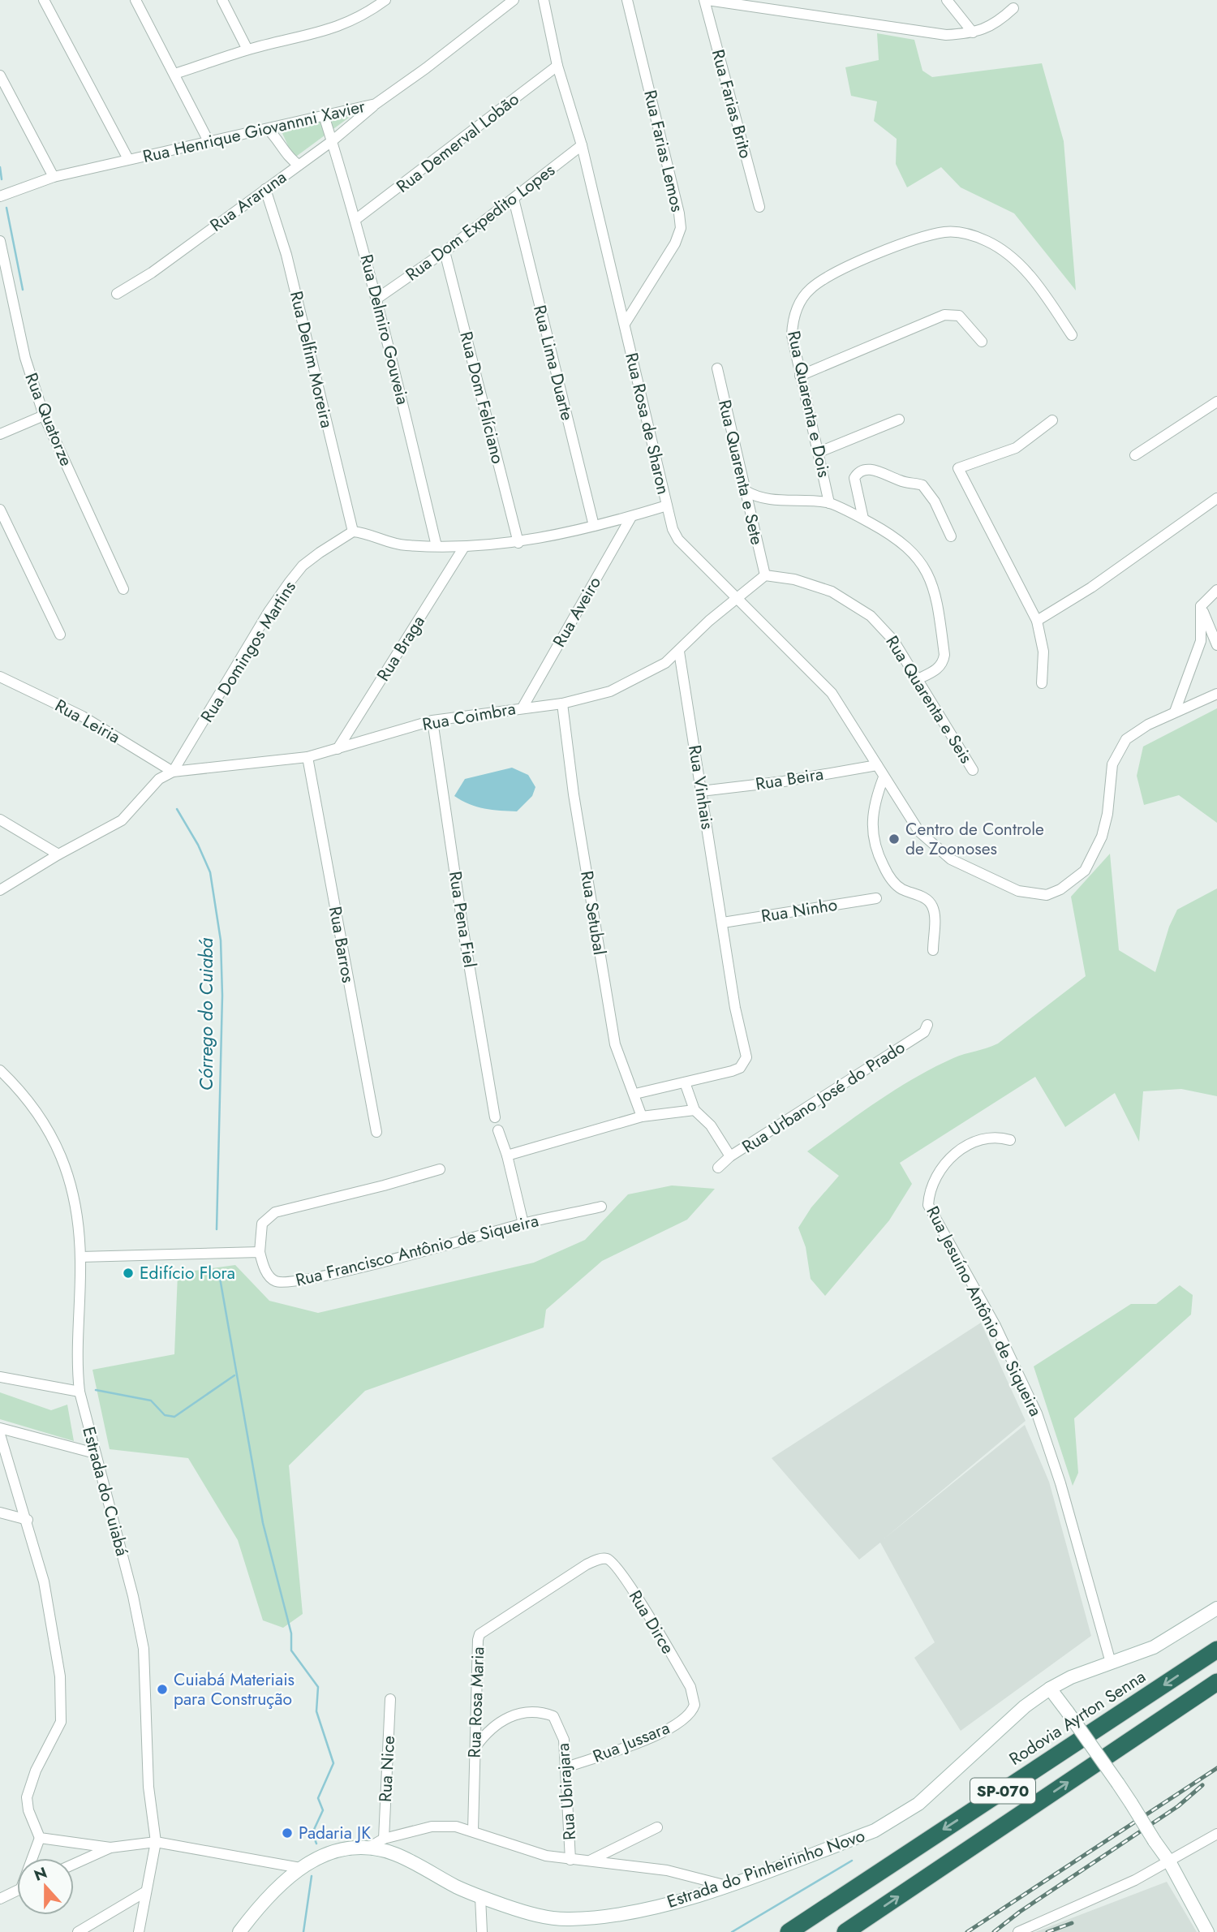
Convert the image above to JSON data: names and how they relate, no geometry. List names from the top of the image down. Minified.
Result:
{"streets":{"highway":["Rodovia Ayrton Senna","SP-070"],"main road":["Estrada do Pinheirinho Novo"],"street":["Rua Farias Brito","Rua Henrique Giovannni Xavier","Rua Demerval Lobão","Rua Farias Lemos","Rua Araruna","Rua Dom Expedito Lopes","Rua Delmiro Gouveia","Rua Delfim Moreira","Rua Lima Duarte","Rua Dom Felíciano","Rua Quarenta e Dois","Rua Quatorze","Rua Rosa de Sharon","Rua Quarenta e Sete","Rua Aveiro","Rua Braga","Rua Domingos Martins","Rua Quarenta e Seis","Rua Coimbra","Rua Leiria","Rua Beira","Rua Vinhais","Rua Ninho","Rua Setubal","Rua Pena Fiel","Rua Barros","Rua Urbano José do Prado","Rua Francisco Antônio de Siqueira","Rua Jesuíno Antônio de Siqueira","Estrada do Cuiabá","Rua Dirce","Rua Rosa Maria","Rua Jussara","Rua Nice","Rua Ubirajara"]},"crossings":[["Rua Henrique Giovannni Xavier","Rua Araruna"],["Rua Henrique Giovannni Xavier","Rua Delmiro Gouveia"],["Rua Demerval Lobão","Rua Delmiro Gouveia"],["Rua Demerval Lobão","Rua Rosa de Sharon"],["Rua Farias Lemos","Rua Rosa de Sharon"],["Rua Araruna","Rua Delmiro Gouveia"],["Rua Araruna","Rua Delfim Moreira"],["Rua Dom Expedito Lopes","Rua Delmiro Gouveia"],["Rua Dom Expedito Lopes","Rua Lima Duarte"],["Rua Dom Expedito Lopes","Rua Dom Felíciano"],["Rua Dom Expedito Lopes","Rua Rosa de Sharon"],["Rua Delfim Moreira","Rua Domingos Martins"],["Rua Rosa de Sharon","Rua Coimbra"],["Rua Rosa de Sharon","Rua Beira"],["Rua Quarenta e Sete","Rua Quarenta e Seis"],["Rua Aveiro","Rua Coimbra"],["Rua Braga","Rua Coimbra"],["Rua Domingos Martins","Rua Coimbra"],["Rua Domingos Martins","Rua Leiria"],["Rua Coimbra","Rua Leiria"],["Rua Coimbra","Rua Vinhais"],["Rua Coimbra","Rua Setubal"],["Rua Coimbra","Rua Pena Fiel"],["Rua Coimbra","Rua Barros"],["Rua Beira","Rua Vinhais"],["Rua Vinhais","Rua Ninho"],["Rua Jesuíno Antônio de Siqueira","Estrada do Pinheirinho Novo"],["Rua Dirce","Rua Rosa Maria"],["Rua Dirce","Rua Jussara"],["Rua Rosa Maria","Rua Ubirajara"],["Rua Jussara","Rua Ubirajara"]],"water":["Córrego do Cuiabá"],"places":["Centro de Controle de Zoonoses","Edifício Flora","Cuiabá Materiais para Construção","Padaria JK"],"north":"top"}
